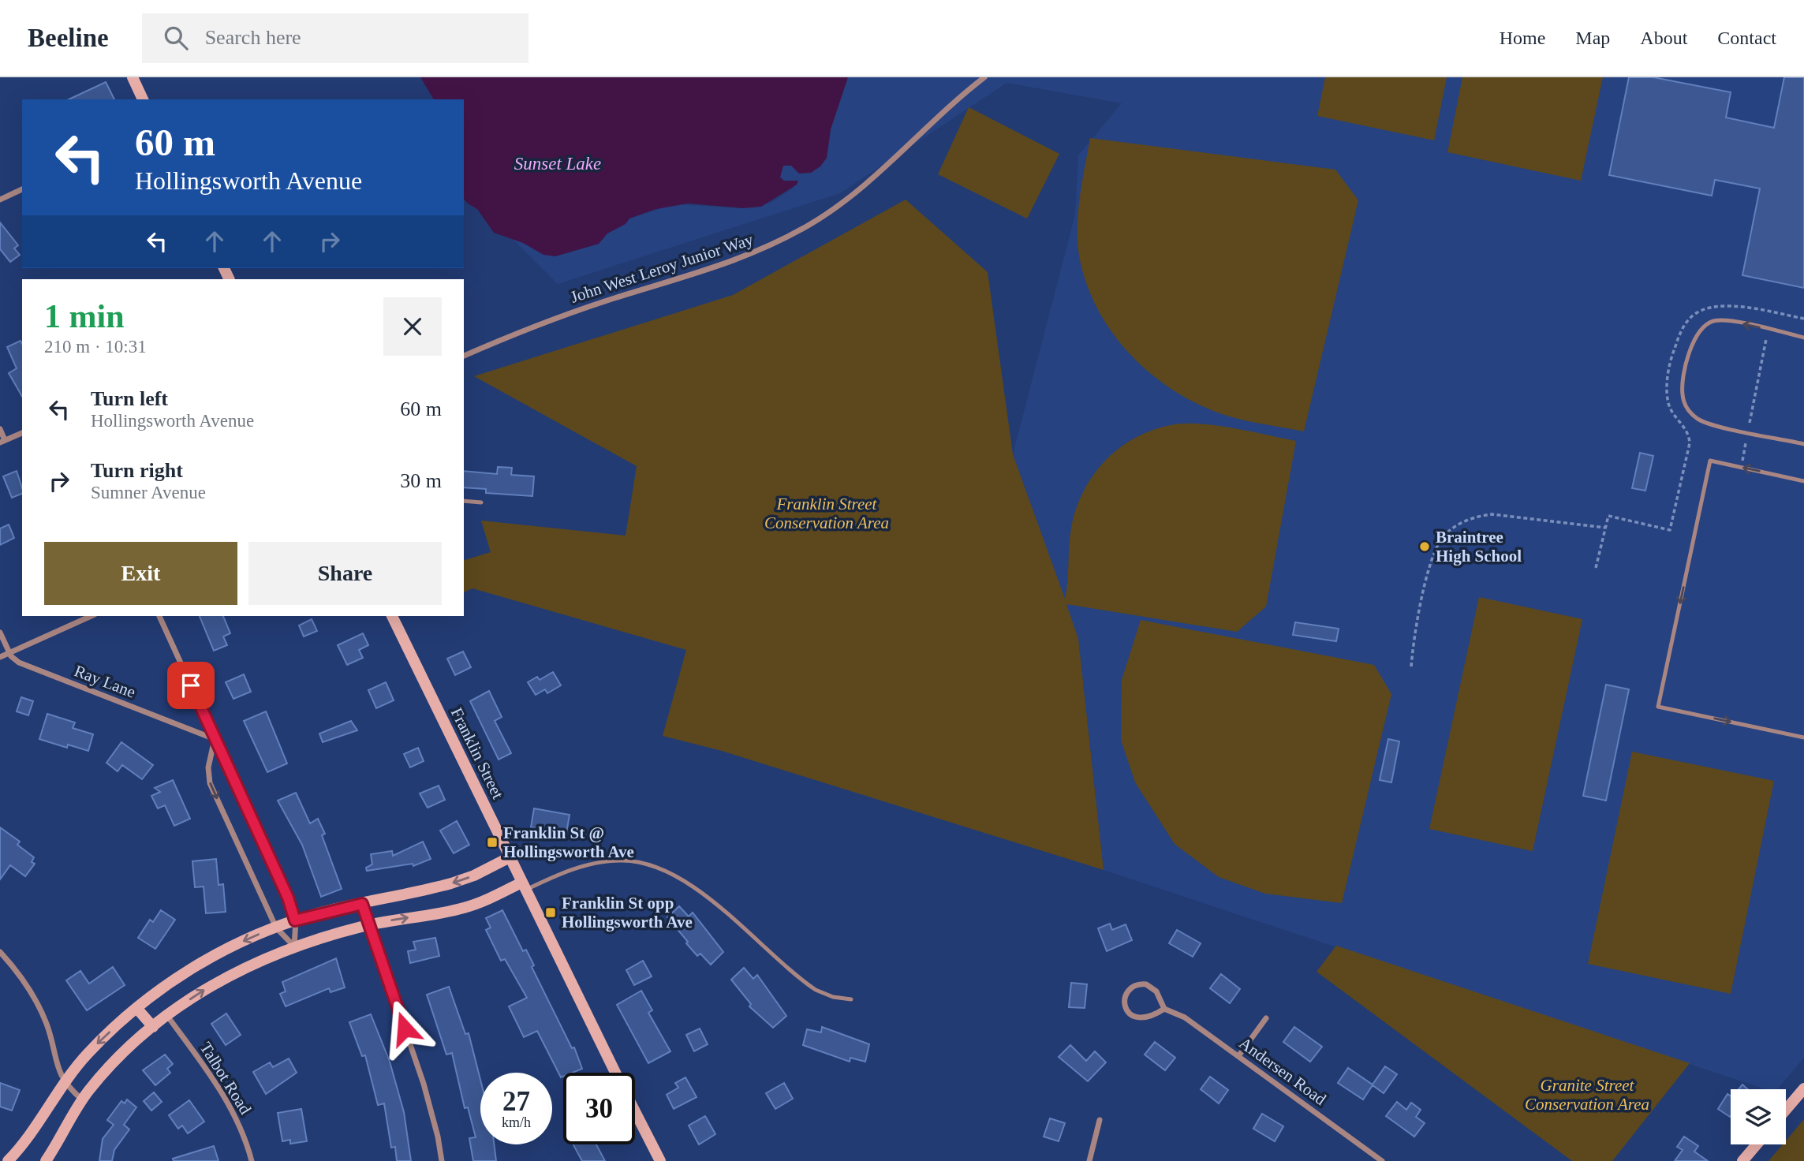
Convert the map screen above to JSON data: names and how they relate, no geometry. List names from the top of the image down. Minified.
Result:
{"streets":{"street":["John West Leroy Junior Way","Ray Lane","Franklin Street","Andersen Road","Talbot Road"]},"water":["Sunset Lake"],"parks":["Franklin Street Conservation Area","Granite Street Conservation Area"],"places":{"other":["Braintree High School"],"transit":["Franklin St @ Hollingsworth Ave","Franklin St opp Hollingsworth Ave"]},"page":{"header":"Beeline","search":"Search here","nav":["Home","Map","About","Contact"],"turn":["60 m","Hollingsworth Avenue"],"heading":["1 min","210 m · 10:31"],"list":[{"name":"Turn left","note":"Hollingsworth Avenue","value":"60 m"},{"name":"Turn right","note":"Sumner Avenue","value":"30 m"}],"buttons":["Exit","Share"],"speed":"27 km/h","limit":"30"}}
